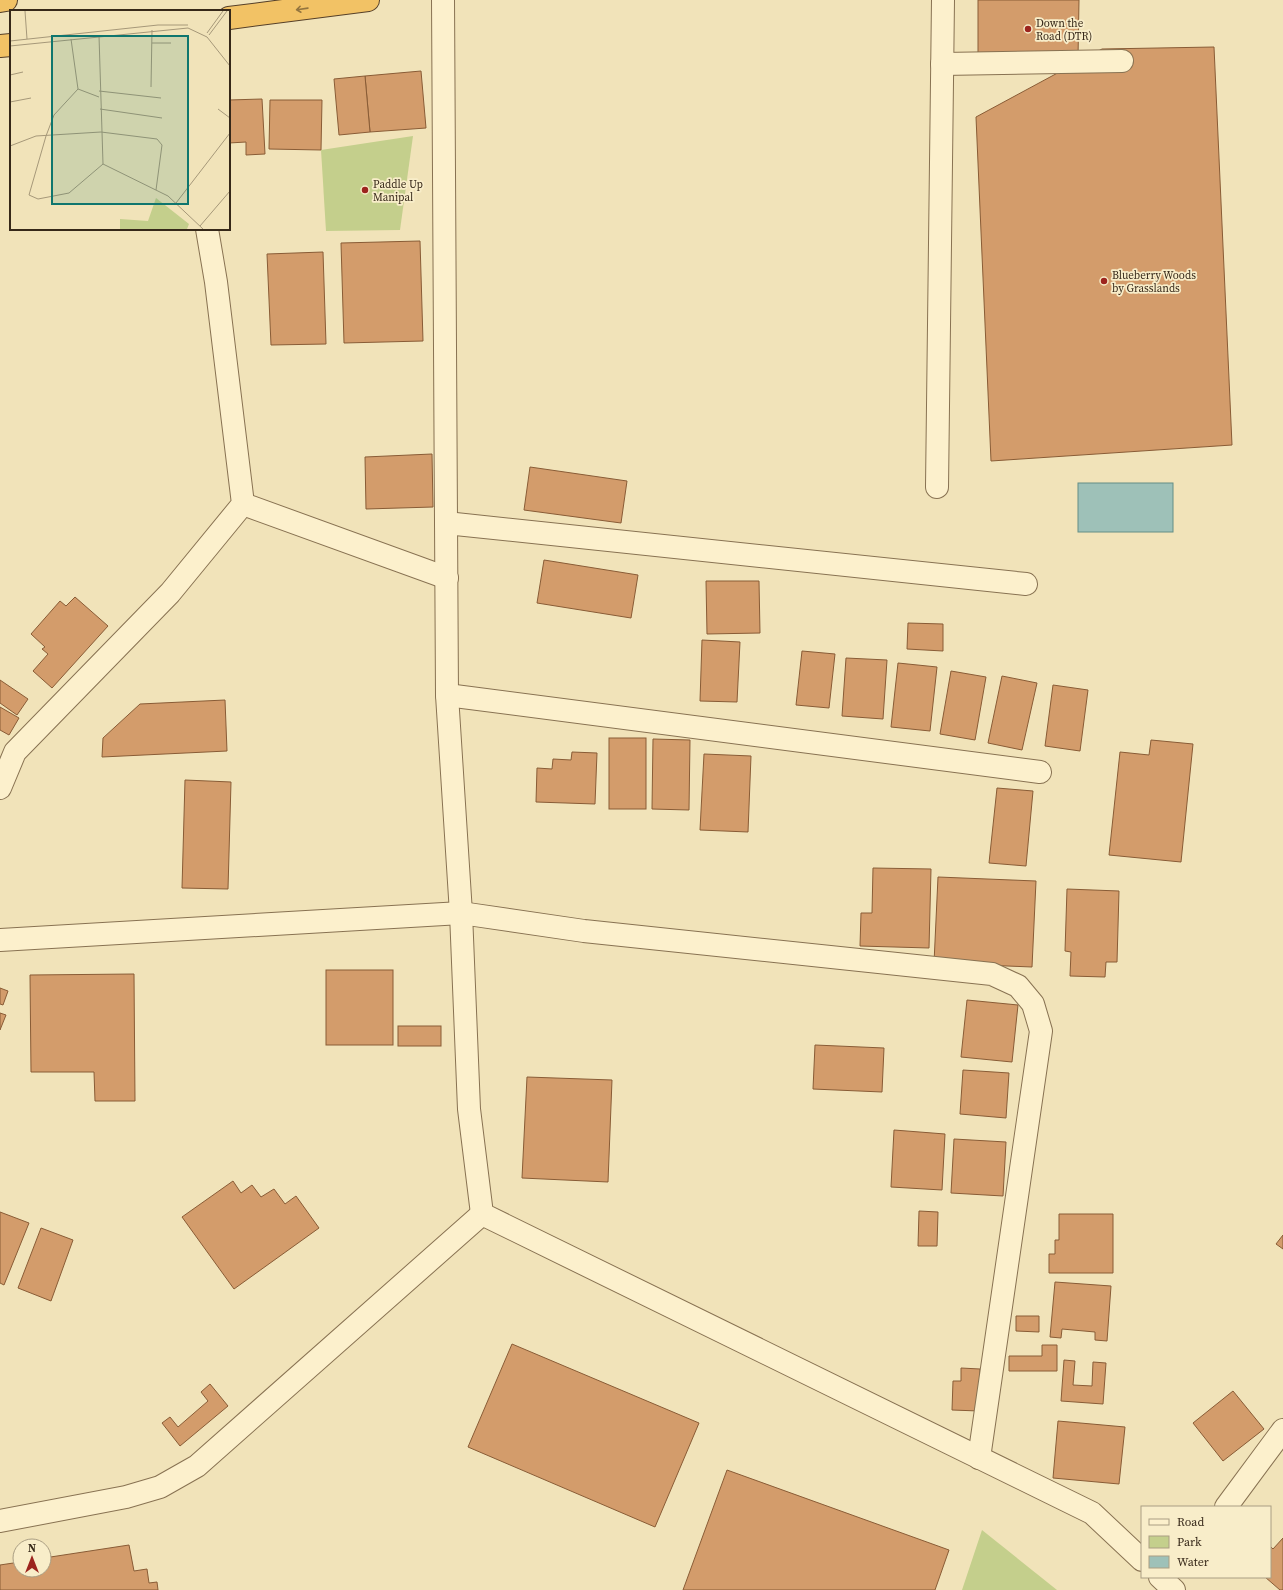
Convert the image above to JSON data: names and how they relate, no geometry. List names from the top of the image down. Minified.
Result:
{"places":["Down the Road (DTR)","Paddle Up Manipal","Blueberry Woods by Grasslands"],"legend":["Road","Park","Water"],"north":"top"}
